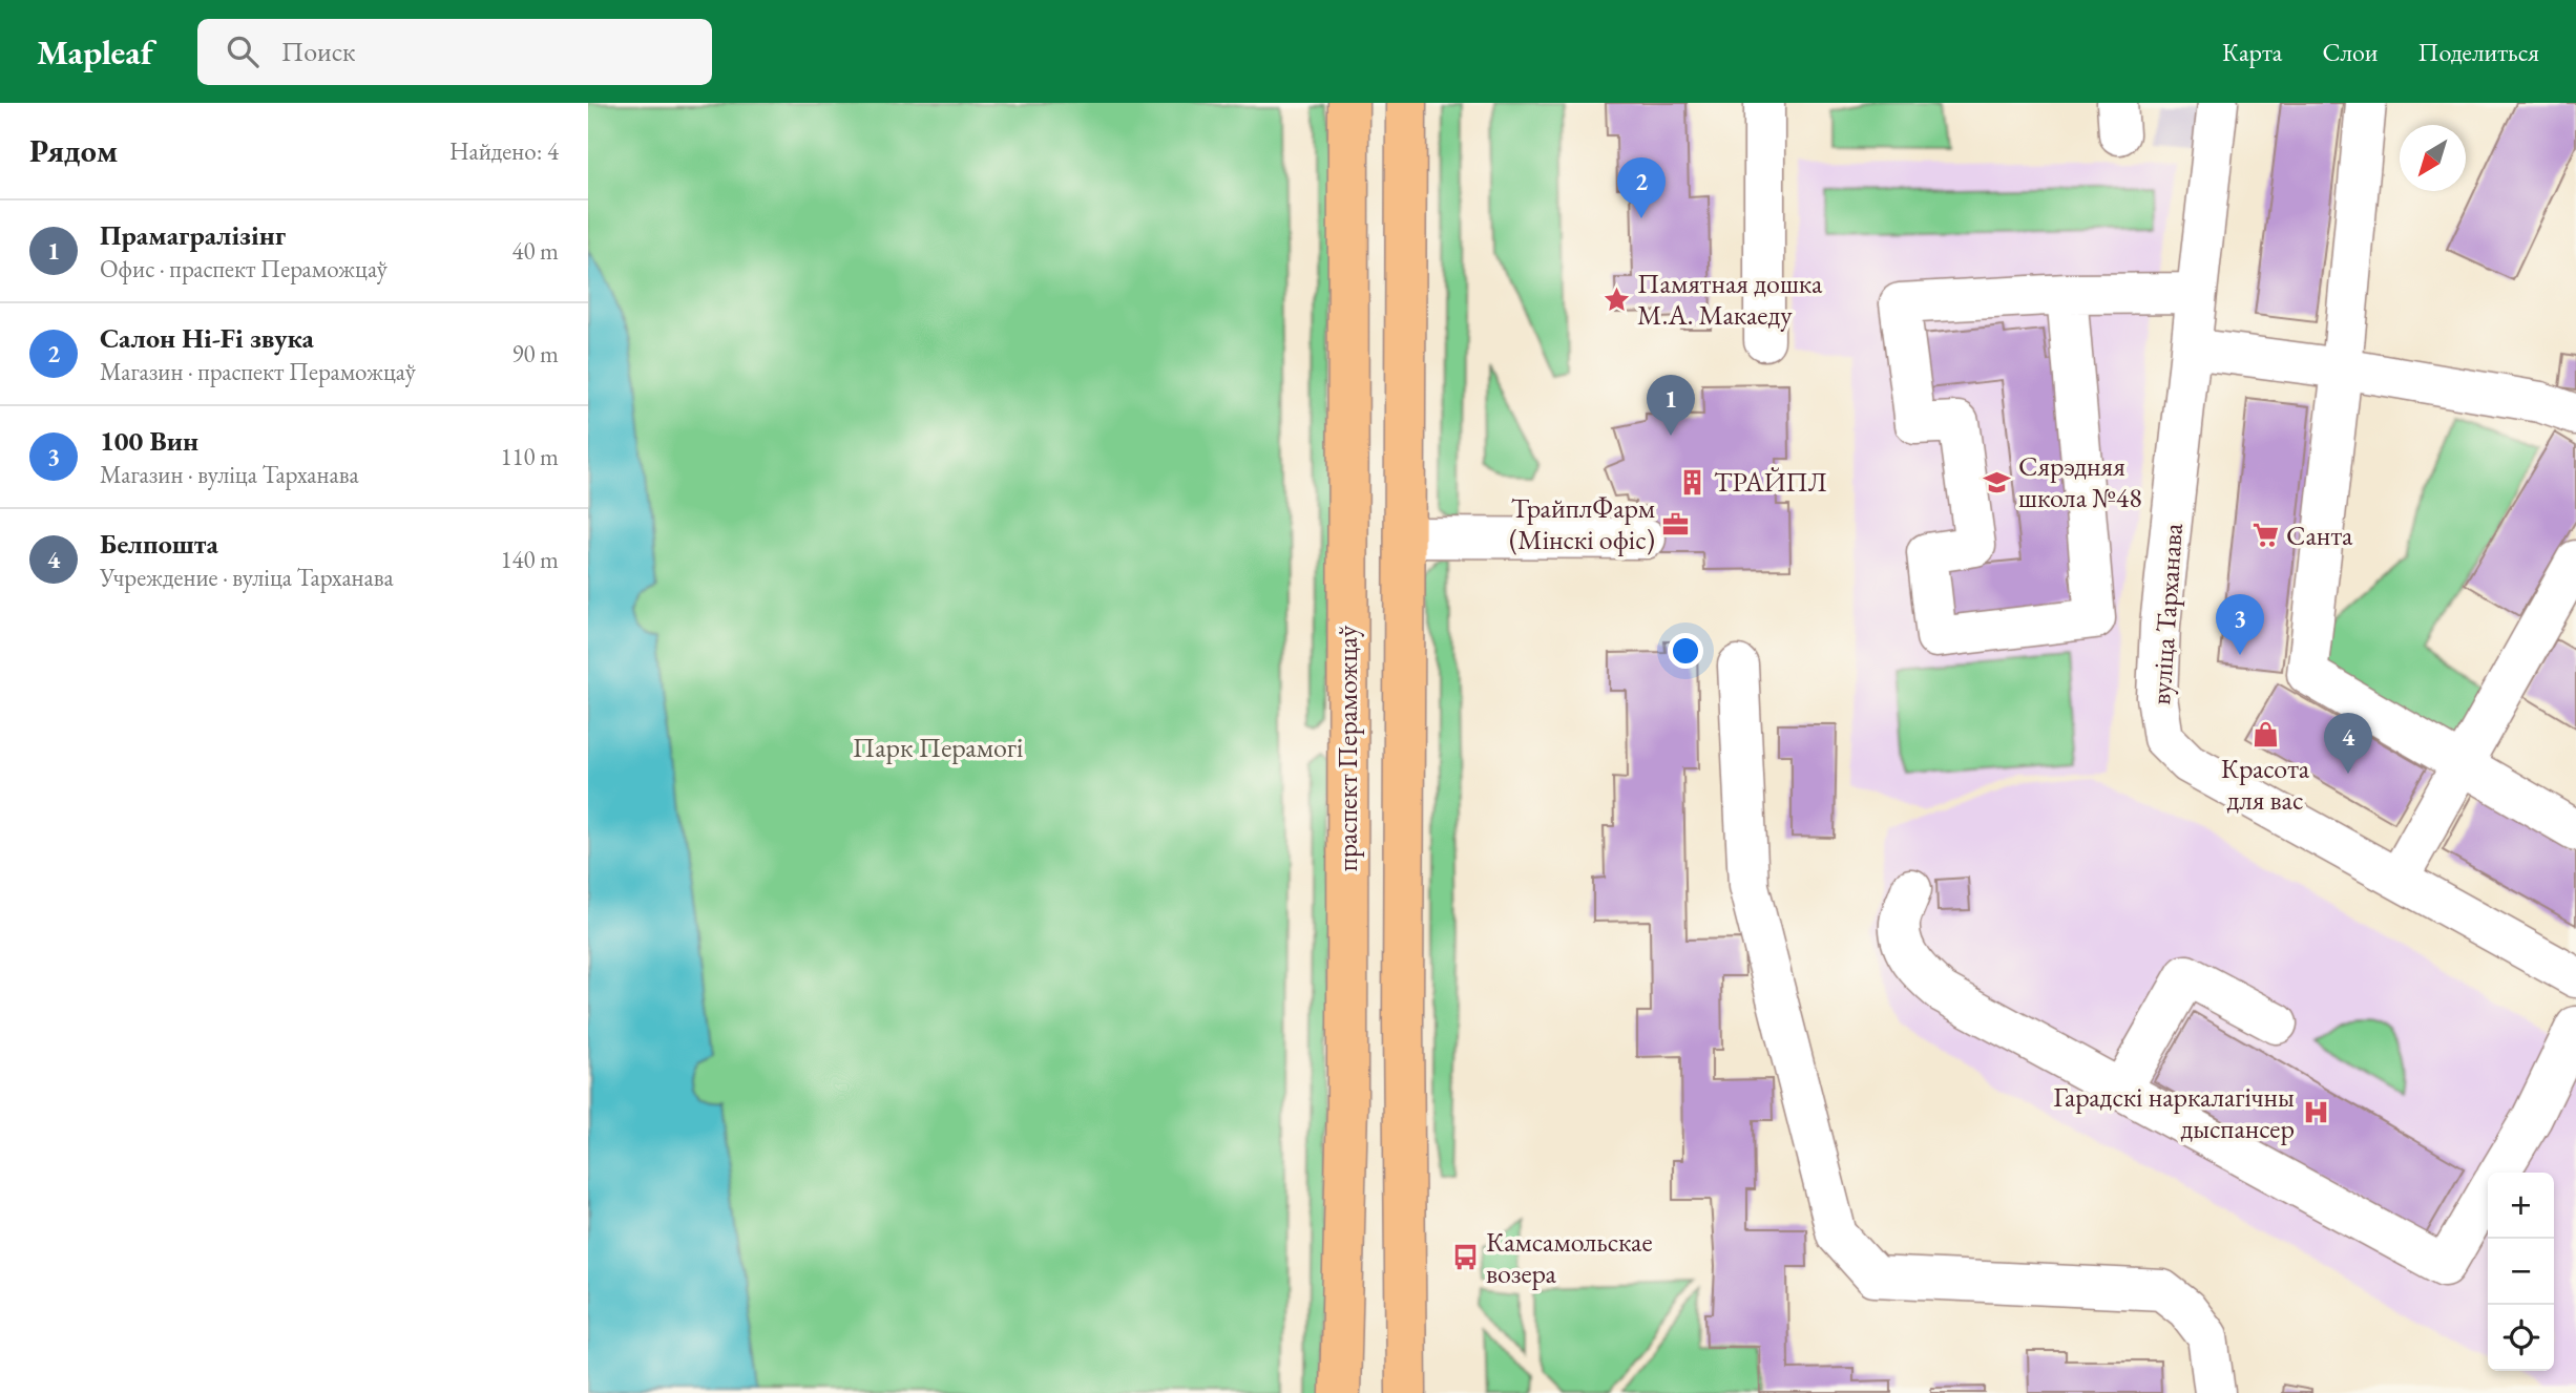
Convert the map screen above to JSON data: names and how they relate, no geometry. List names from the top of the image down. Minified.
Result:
{"streets":{"main road":["праспект Пераможцаў"],"street":["вуліца Тарханава"]},"parks":["Парк Перамогі"],"places":{"place":["Памятная дошка М.А. Макаеду"],"building":["ТРАЙПЛ"],"school or university":["Сярэдняя школа №48"],"office":["ТрайплФарм (Мінскі офіс)"],"supermarket":["Санта"],"shop":["Красота для вас"],"hospital":["Гарадскі наркалагічны дыспансер"],"bus stop":["Камсамольскае возера"]},"north":"bottom left","page":{"header":"Mapleaf","search":"Поиск","nav":["Карта","Слои","Поделиться"],"heading":["Рядом","Найдено: 4"],"pins":["2","1","3","4"],"list":[{"mark":"1","name":"Прамагралізінг","note":"Офис · праспект Пераможцаў","value":"40 m"},{"mark":"2","name":"Салон Hi-Fi звука","note":"Магазин · праспект Пераможцаў","value":"90 m"},{"mark":"3","name":"100 Вин","note":"Магазин · вуліца Тарханава","value":"110 m"},{"mark":"4","name":"Белпошта","note":"Учреждение · вуліца Тарханава","value":"140 m"}],"map_buttons":["+","−"]}}
